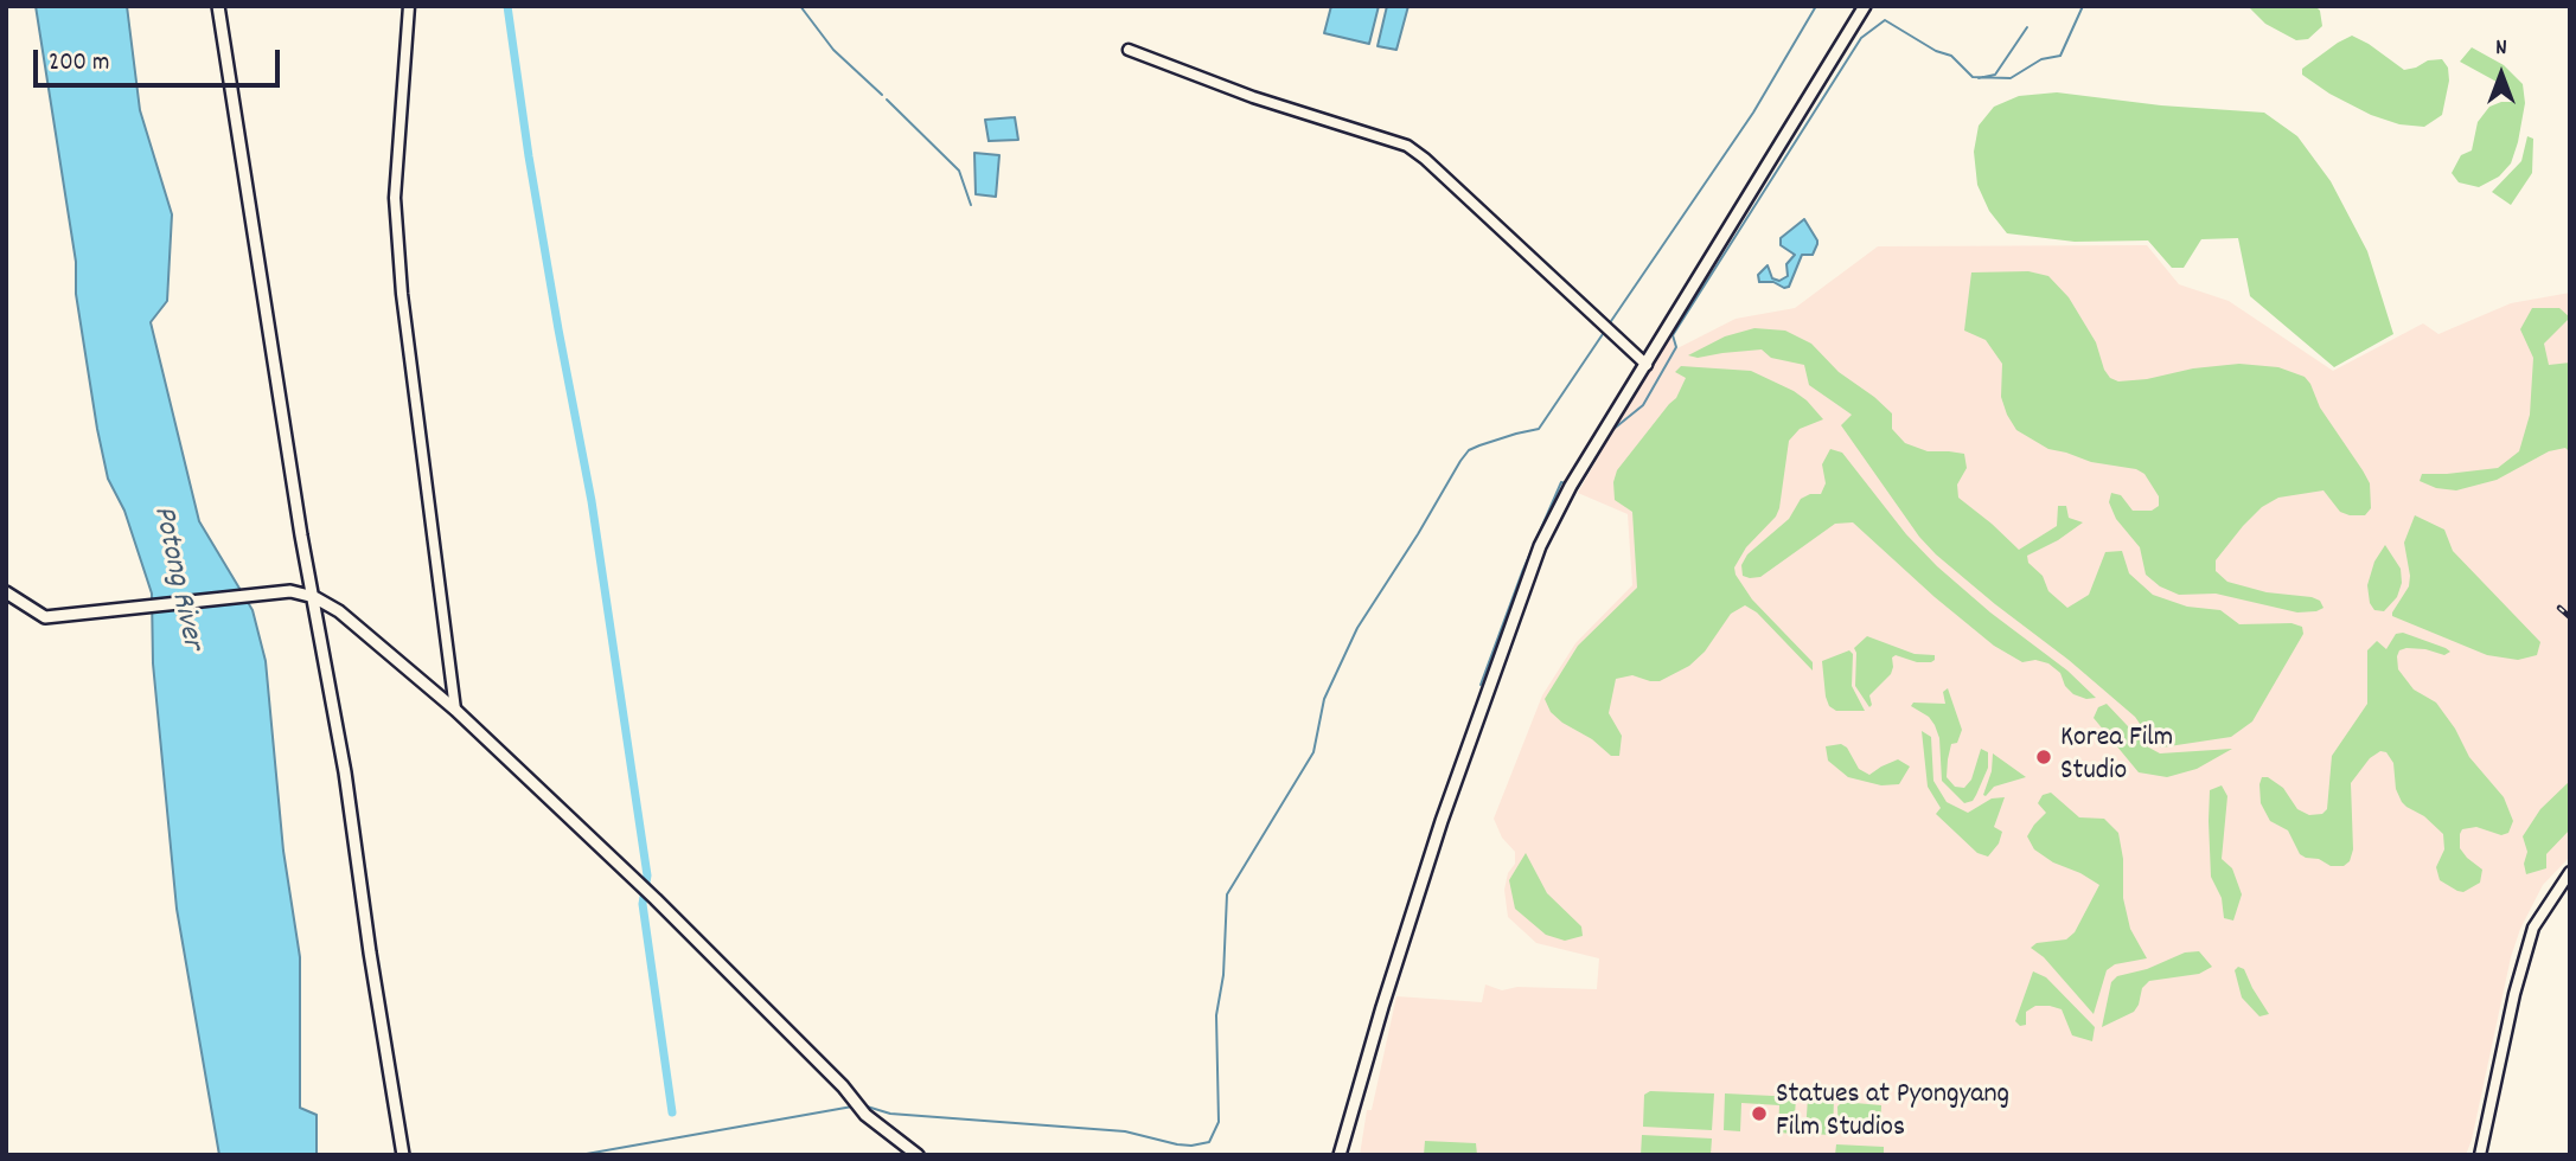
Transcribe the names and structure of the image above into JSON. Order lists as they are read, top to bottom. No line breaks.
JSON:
{"water":["Potong River"],"places":["Korea Film Studio","Statues at Pyongyang Film Studios"],"scale_bar":"200 m","north":"top"}
